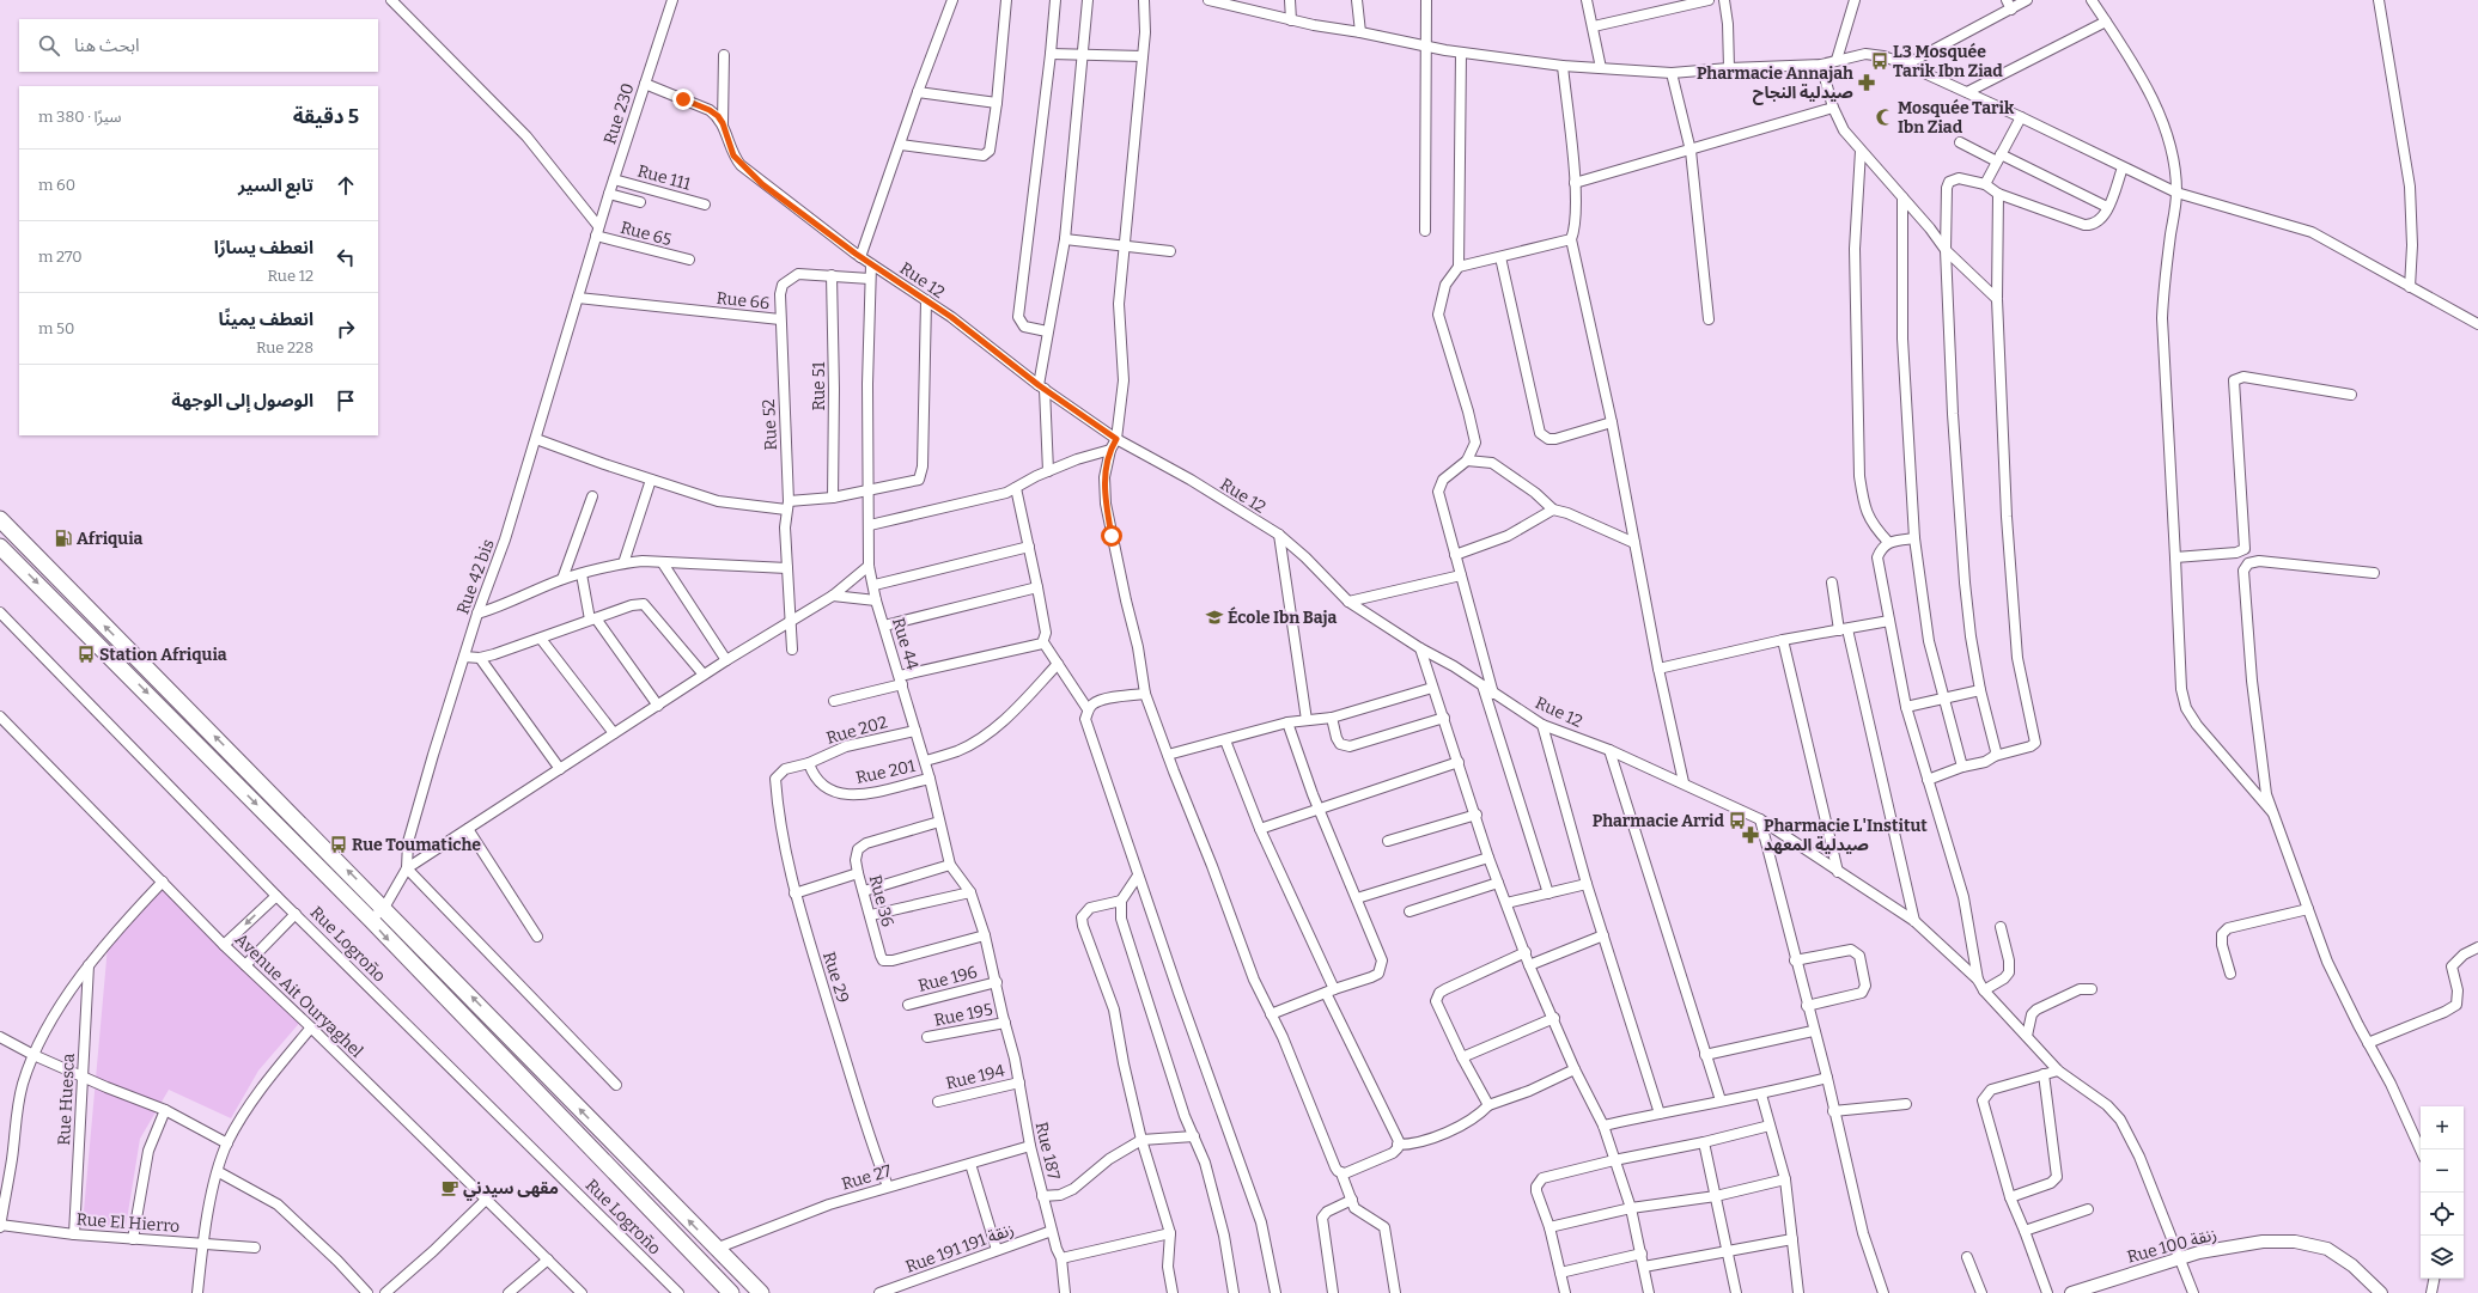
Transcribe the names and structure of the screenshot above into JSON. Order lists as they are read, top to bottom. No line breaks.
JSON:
{"streets":{"street":["Rue 230","Rue 111","Rue 65","Rue 12","Rue 66","Rue 51","Rue 52","Rue 42 bis","Rue 44","Rue 202","Rue 201","Rue 36","Rue Logroño","Rue 29","Rue 196","Avenue Ait Ouryaghel","Rue 195","Rue 194","Rue Huesca","Rue 187","Rue 27","Rue El Hierro","Rue 100 زنقة","Rue 191 زنقة 191"]},"crossings":[["Rue 230","Rue 111"],["Rue 230","Rue 65"],["Rue 230","Rue 42 bis"],["Rue 65","Rue 42 bis"],["Rue 12","Rue 44"],["Rue 66","Rue 51"],["Rue 66","Rue 52"],["Rue 66","Rue 42 bis"],["Rue 66","Rue 44"],["Rue 44","Rue 202"],["Rue 44","Rue 201"],["Rue 44","Rue 36"],["Rue 44","Rue 196"],["Rue 44","Rue 195"],["Rue 44","Rue 187"],["Rue 202","Rue 201"],["Rue 202","Rue 29"],["Rue 201","Rue 29"],["Rue 29","Rue 27"],["Rue 195","Rue 187"],["Rue 194","Rue 187"],["Rue Huesca","Rue El Hierro"],["Rue 187","Rue 27"],["Rue 187","Rue 191 زنقة 191"]],"places":{"bus stop":["L3 Mosquée Tarik Ibn Ziad","Station Afriquia","Pharmacie Arrid","Rue Toumatiche"],"pharmacy":["Pharmacie Annajah صيدلية النجاح","Pharmacie L'Institut صيدلية المعهد"],"mosque":["Mosquée Tarik Ibn Ziad"],"fuel station":["Afriquia"],"school or university":["École Ibn Baja"],"cafe":["مقهى سيدني"]},"page":{"search":"ابحث هنا","heading":["5 دقيقة","سيرًا · 380 m"],"list":[["تابع السير","60 m"],["انعطف يسارًا","Rue 12","270 m"],["انعطف يمينًا","Rue 228","50 m"],"الوصول إلى الوجهة"],"map_buttons":["+","−"]}}
